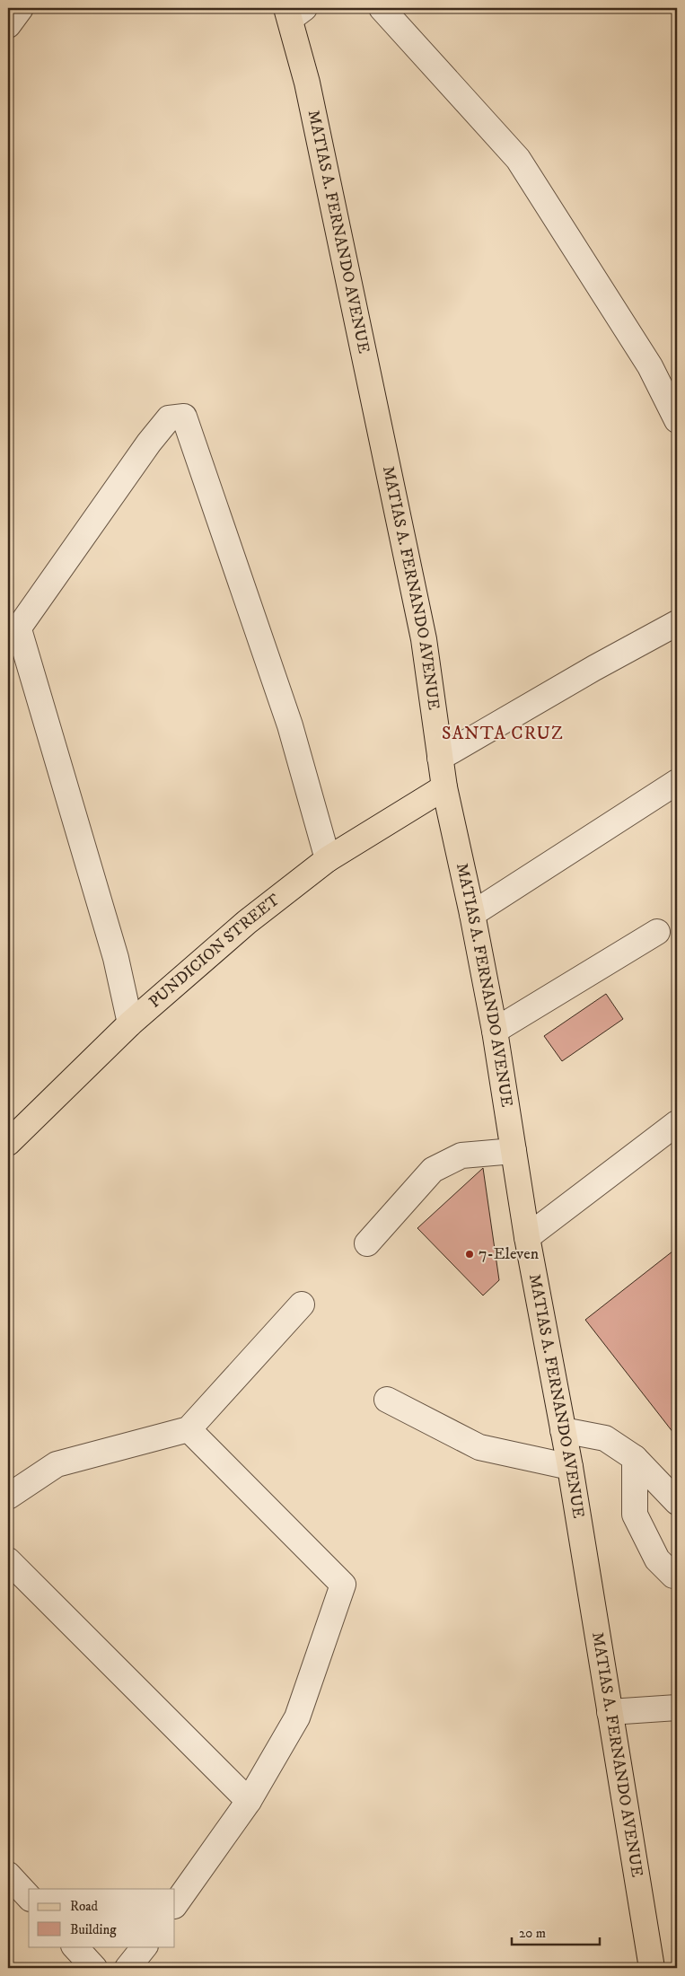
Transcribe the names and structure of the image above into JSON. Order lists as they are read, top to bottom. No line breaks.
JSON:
{"streets":{"main road":["MATIAS A. FERNANDO AVENUE","PUNDICION STREET"]},"crossings":[["MATIAS A. FERNANDO AVENUE","PUNDICION STREET"]],"districts":["SANTA CRUZ"],"places":["7-Eleven"],"legend":["Road","Building"],"scale_bar":"20 m"}
